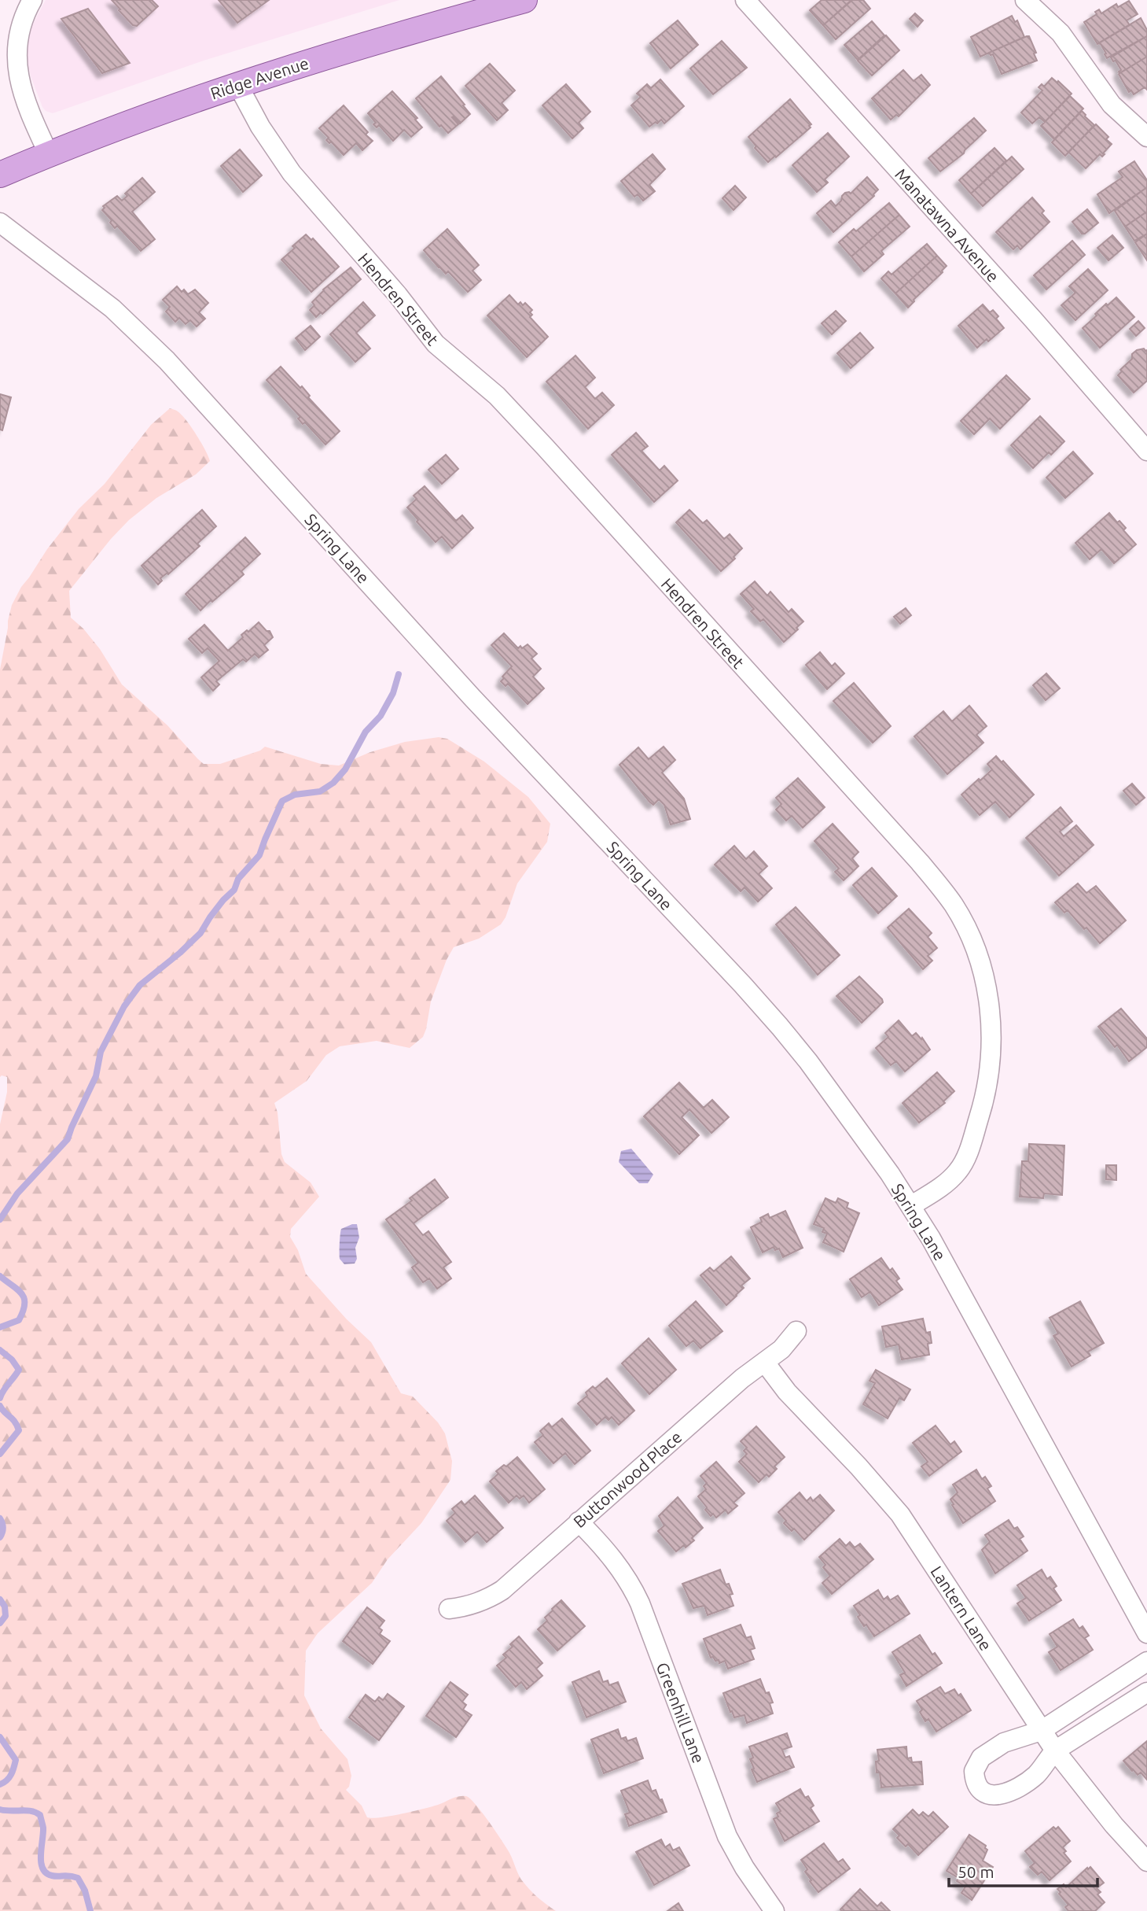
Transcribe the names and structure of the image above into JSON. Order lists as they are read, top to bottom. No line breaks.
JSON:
{"streets":{"main road":["Ridge Avenue"],"street":["Manatawna Avenue","Hendren Street","Spring Lane","Buttonwood Place","Lantern Lane","Greenhill Lane"]},"crossings":[["Ridge Avenue","Hendren Street"],["Hendren Street","Spring Lane"],["Buttonwood Place","Lantern Lane"],["Buttonwood Place","Greenhill Lane"]],"scale_bar":"50 m"}
